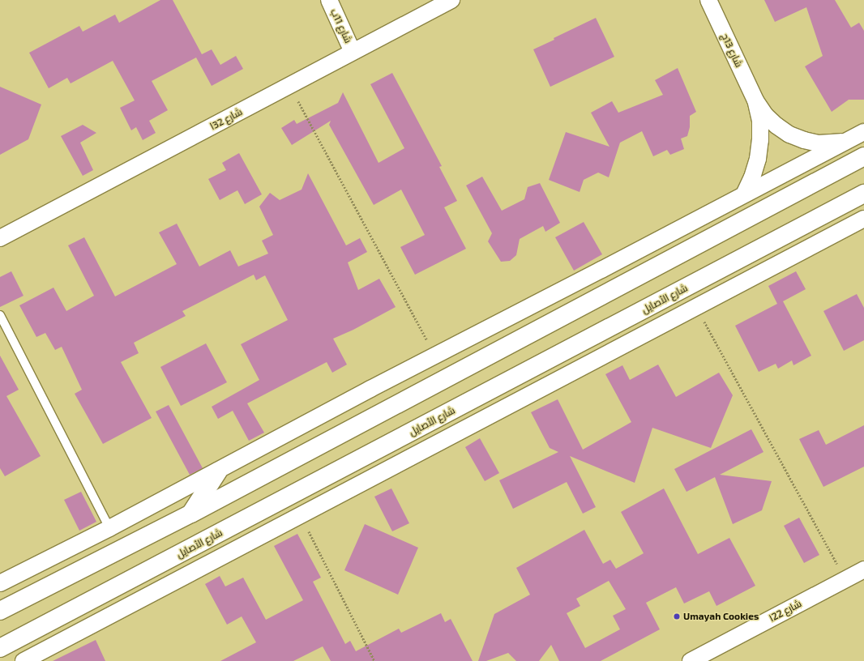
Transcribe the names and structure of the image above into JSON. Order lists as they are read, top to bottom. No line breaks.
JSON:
{"streets":{"street":["شارع 11ب","شارع 13ج","شارع 32ا","شارع الأصايل","شارع 22ا"]},"crossings":[["شارع 11ب","شارع 32ا"]],"places":["Umayah Cookies"]}
